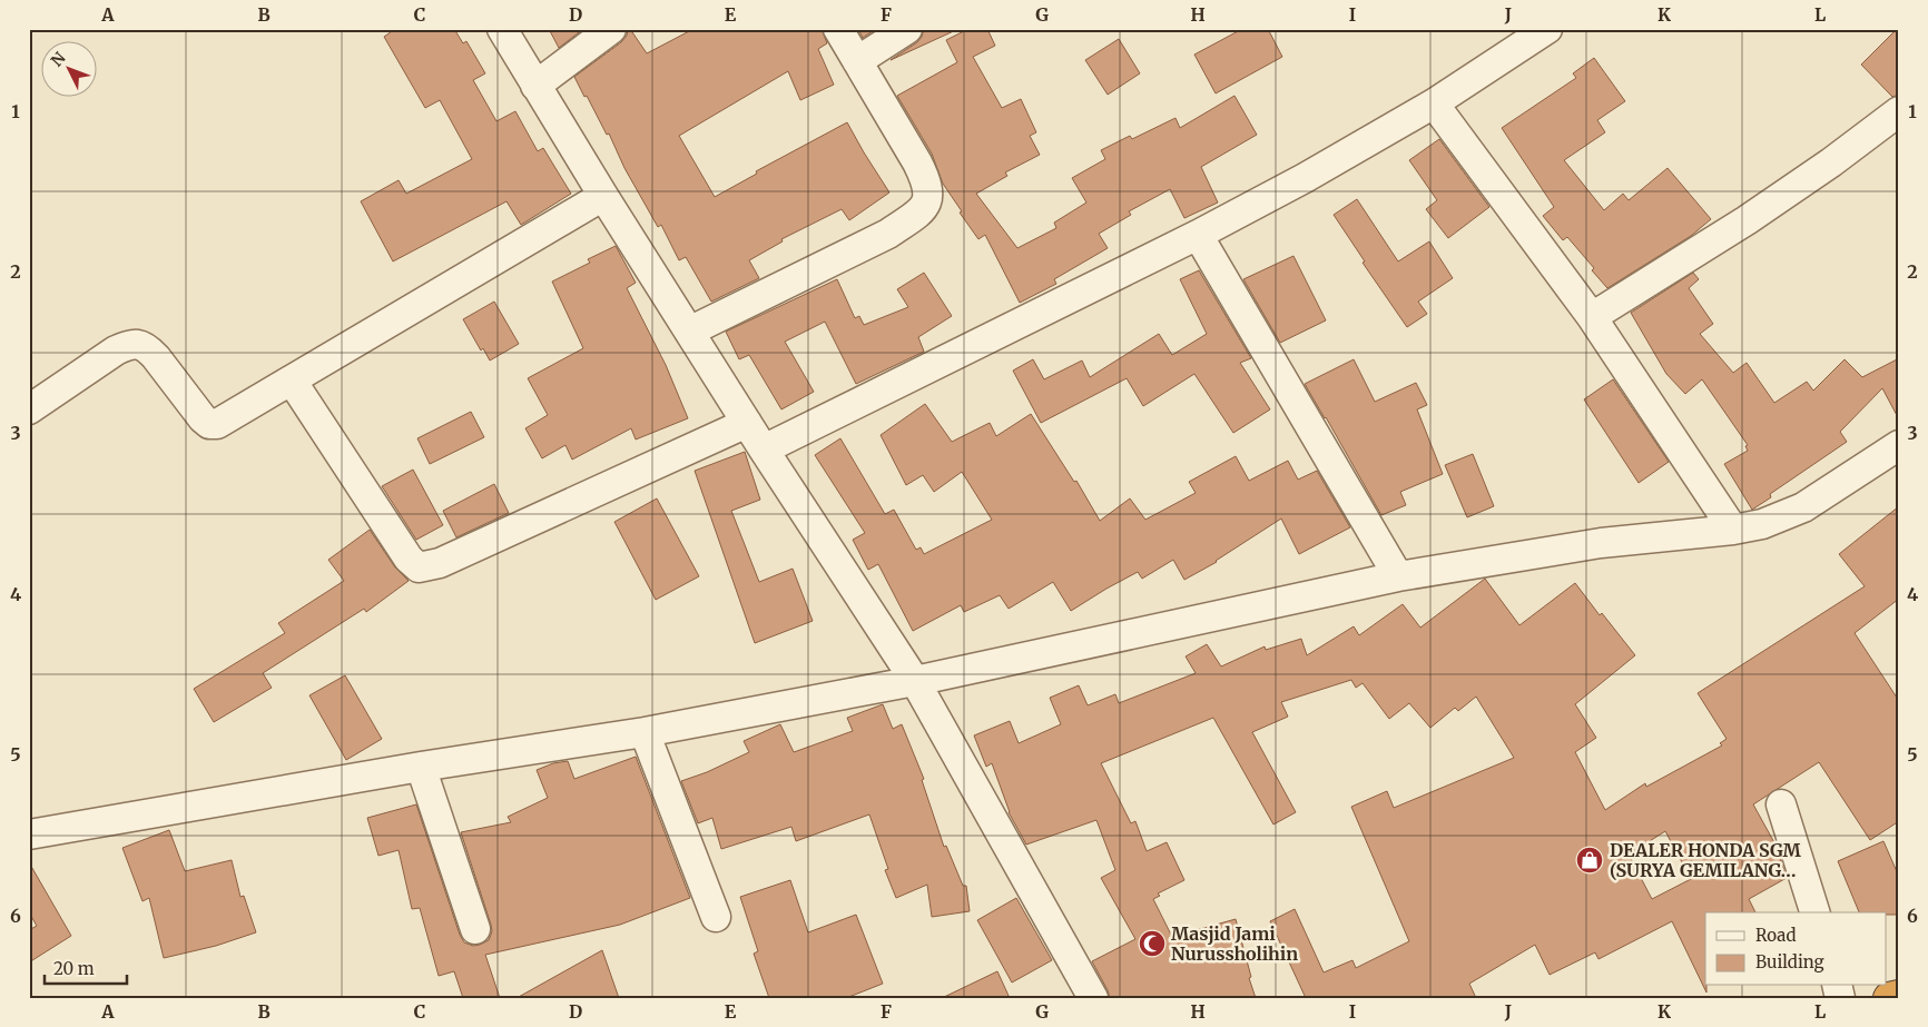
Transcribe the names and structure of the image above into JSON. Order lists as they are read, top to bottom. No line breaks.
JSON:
{"places":{"shop":["DEALER HONDA SGM (SURYA GEMILANG…"],"mosque":["Masjid Jami Nurussholihin"]},"legend":["Road","Building"],"scale_bar":"20 m","north":"top left","grid":{"columns":["A","B","C","D","E","F","G","H","I","J","K","L"],"rows":["1","2","3","4","5","6"]}}
